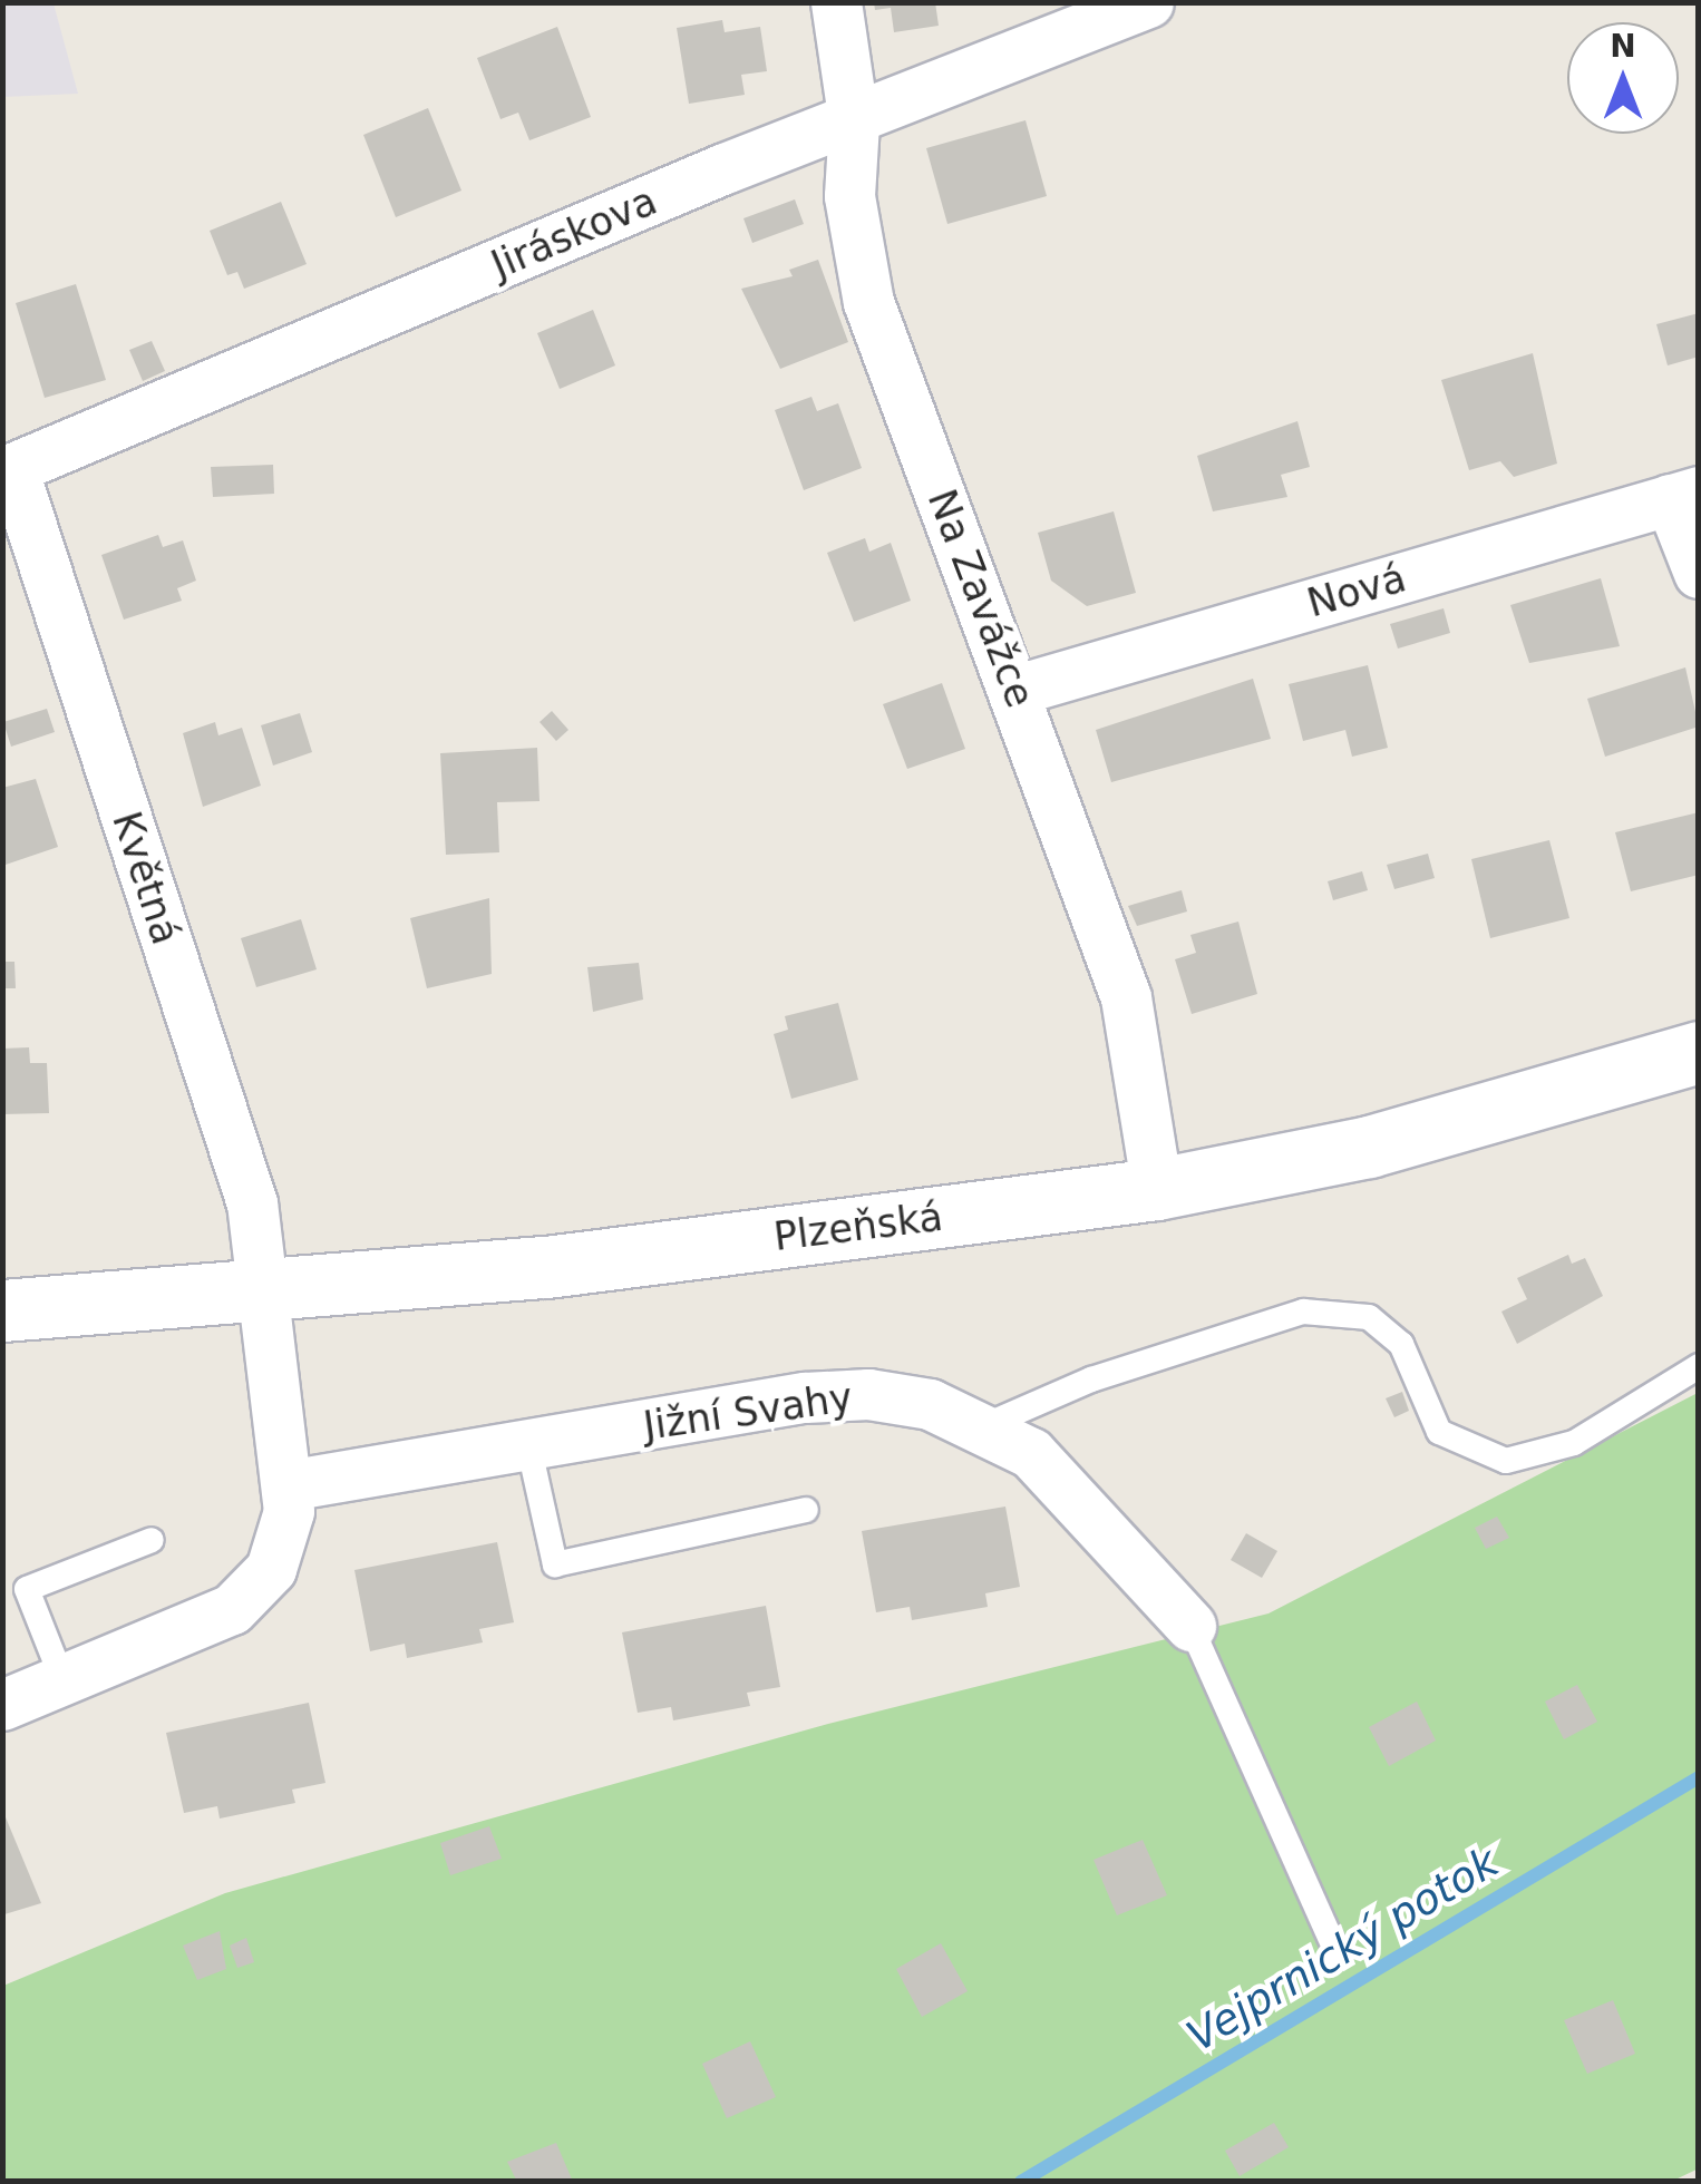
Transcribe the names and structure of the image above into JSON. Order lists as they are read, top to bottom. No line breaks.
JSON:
{"streets":{"main road":["Plzeňská"],"street":["Jiráskova","Nová","Na Zavážce","Květná","Jižní Svahy"]},"crossings":[["Jiráskova","Na Zavážce"],["Jiráskova","Květná"],["Nová","Na Zavážce"],["Na Zavážce","Plzeňská"],["Květná","Plzeňská"]],"water":["Vejprnický potok"],"north":"top"}
